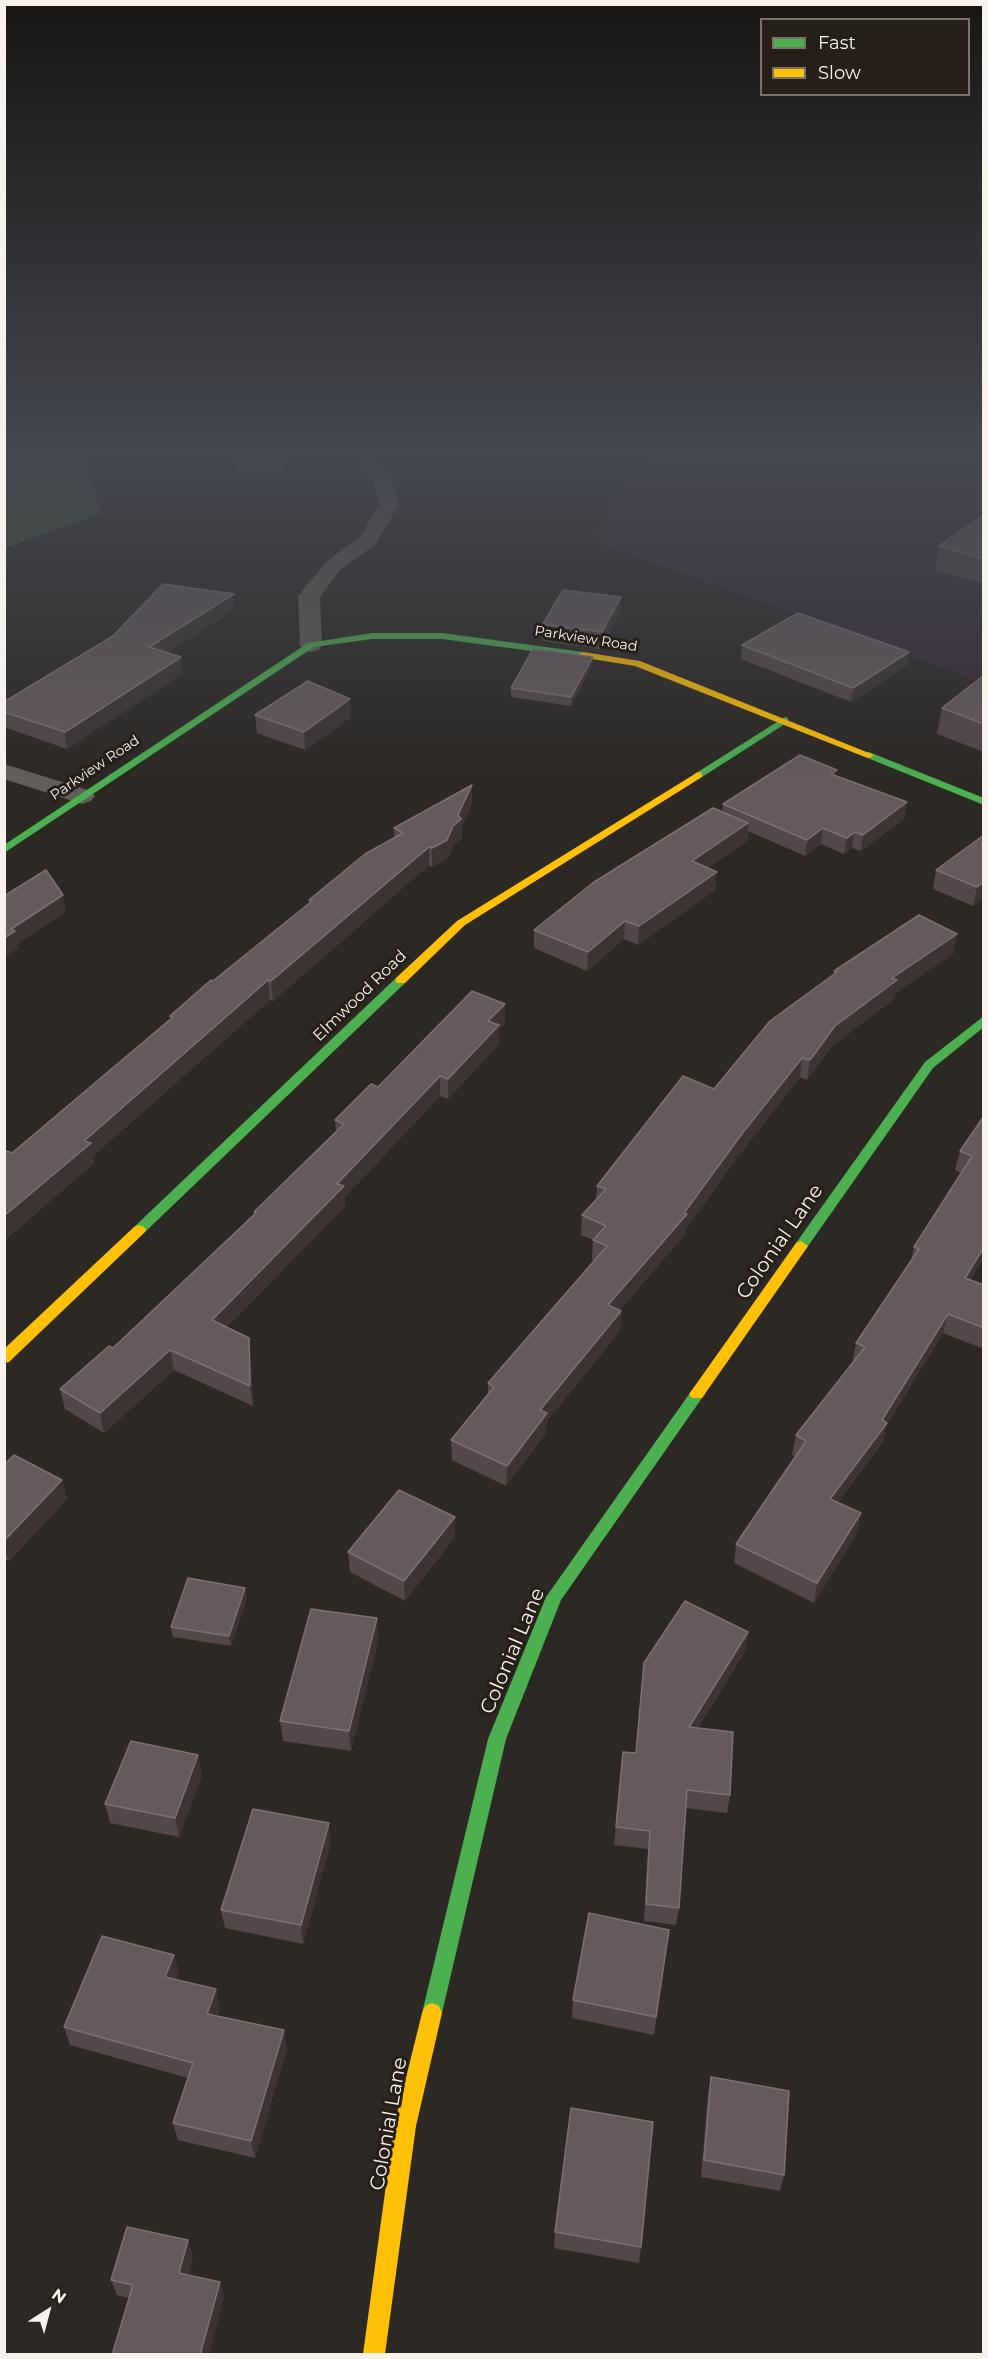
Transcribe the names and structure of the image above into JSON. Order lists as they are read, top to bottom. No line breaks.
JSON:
{"streets":{"street":["Parkview Road","Elmwood Road","Colonial Lane"]},"crossings":[["Parkview Road","Elmwood Road"]],"legend":["Fast","Slow"],"north":"top right"}
